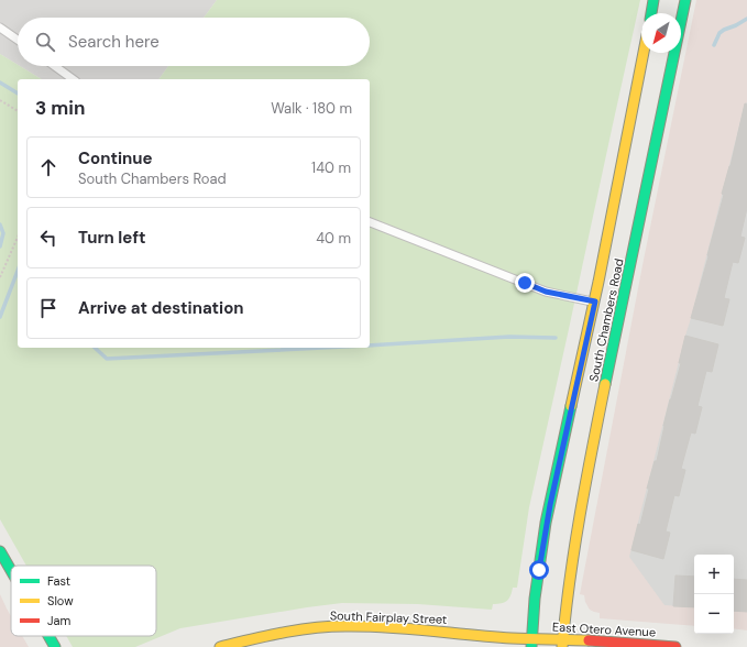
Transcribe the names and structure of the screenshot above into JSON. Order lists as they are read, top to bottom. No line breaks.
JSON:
{"streets":{"main road":["South Chambers Road","South Fairplay Street","East Otero Avenue"]},"crossings":[["South Chambers Road","South Fairplay Street"],["South Chambers Road","East Otero Avenue"],["South Fairplay Street","East Otero Avenue"]],"legend":["Fast","Slow","Jam"],"north":"bottom left","page":{"search":"Search here","heading":["3 min","Walk · 180 m"],"list":[["Continue","South Chambers Road","140 m"],["Turn left","40 m"],"Arrive at destination"],"map_buttons":["+","−"]}}
